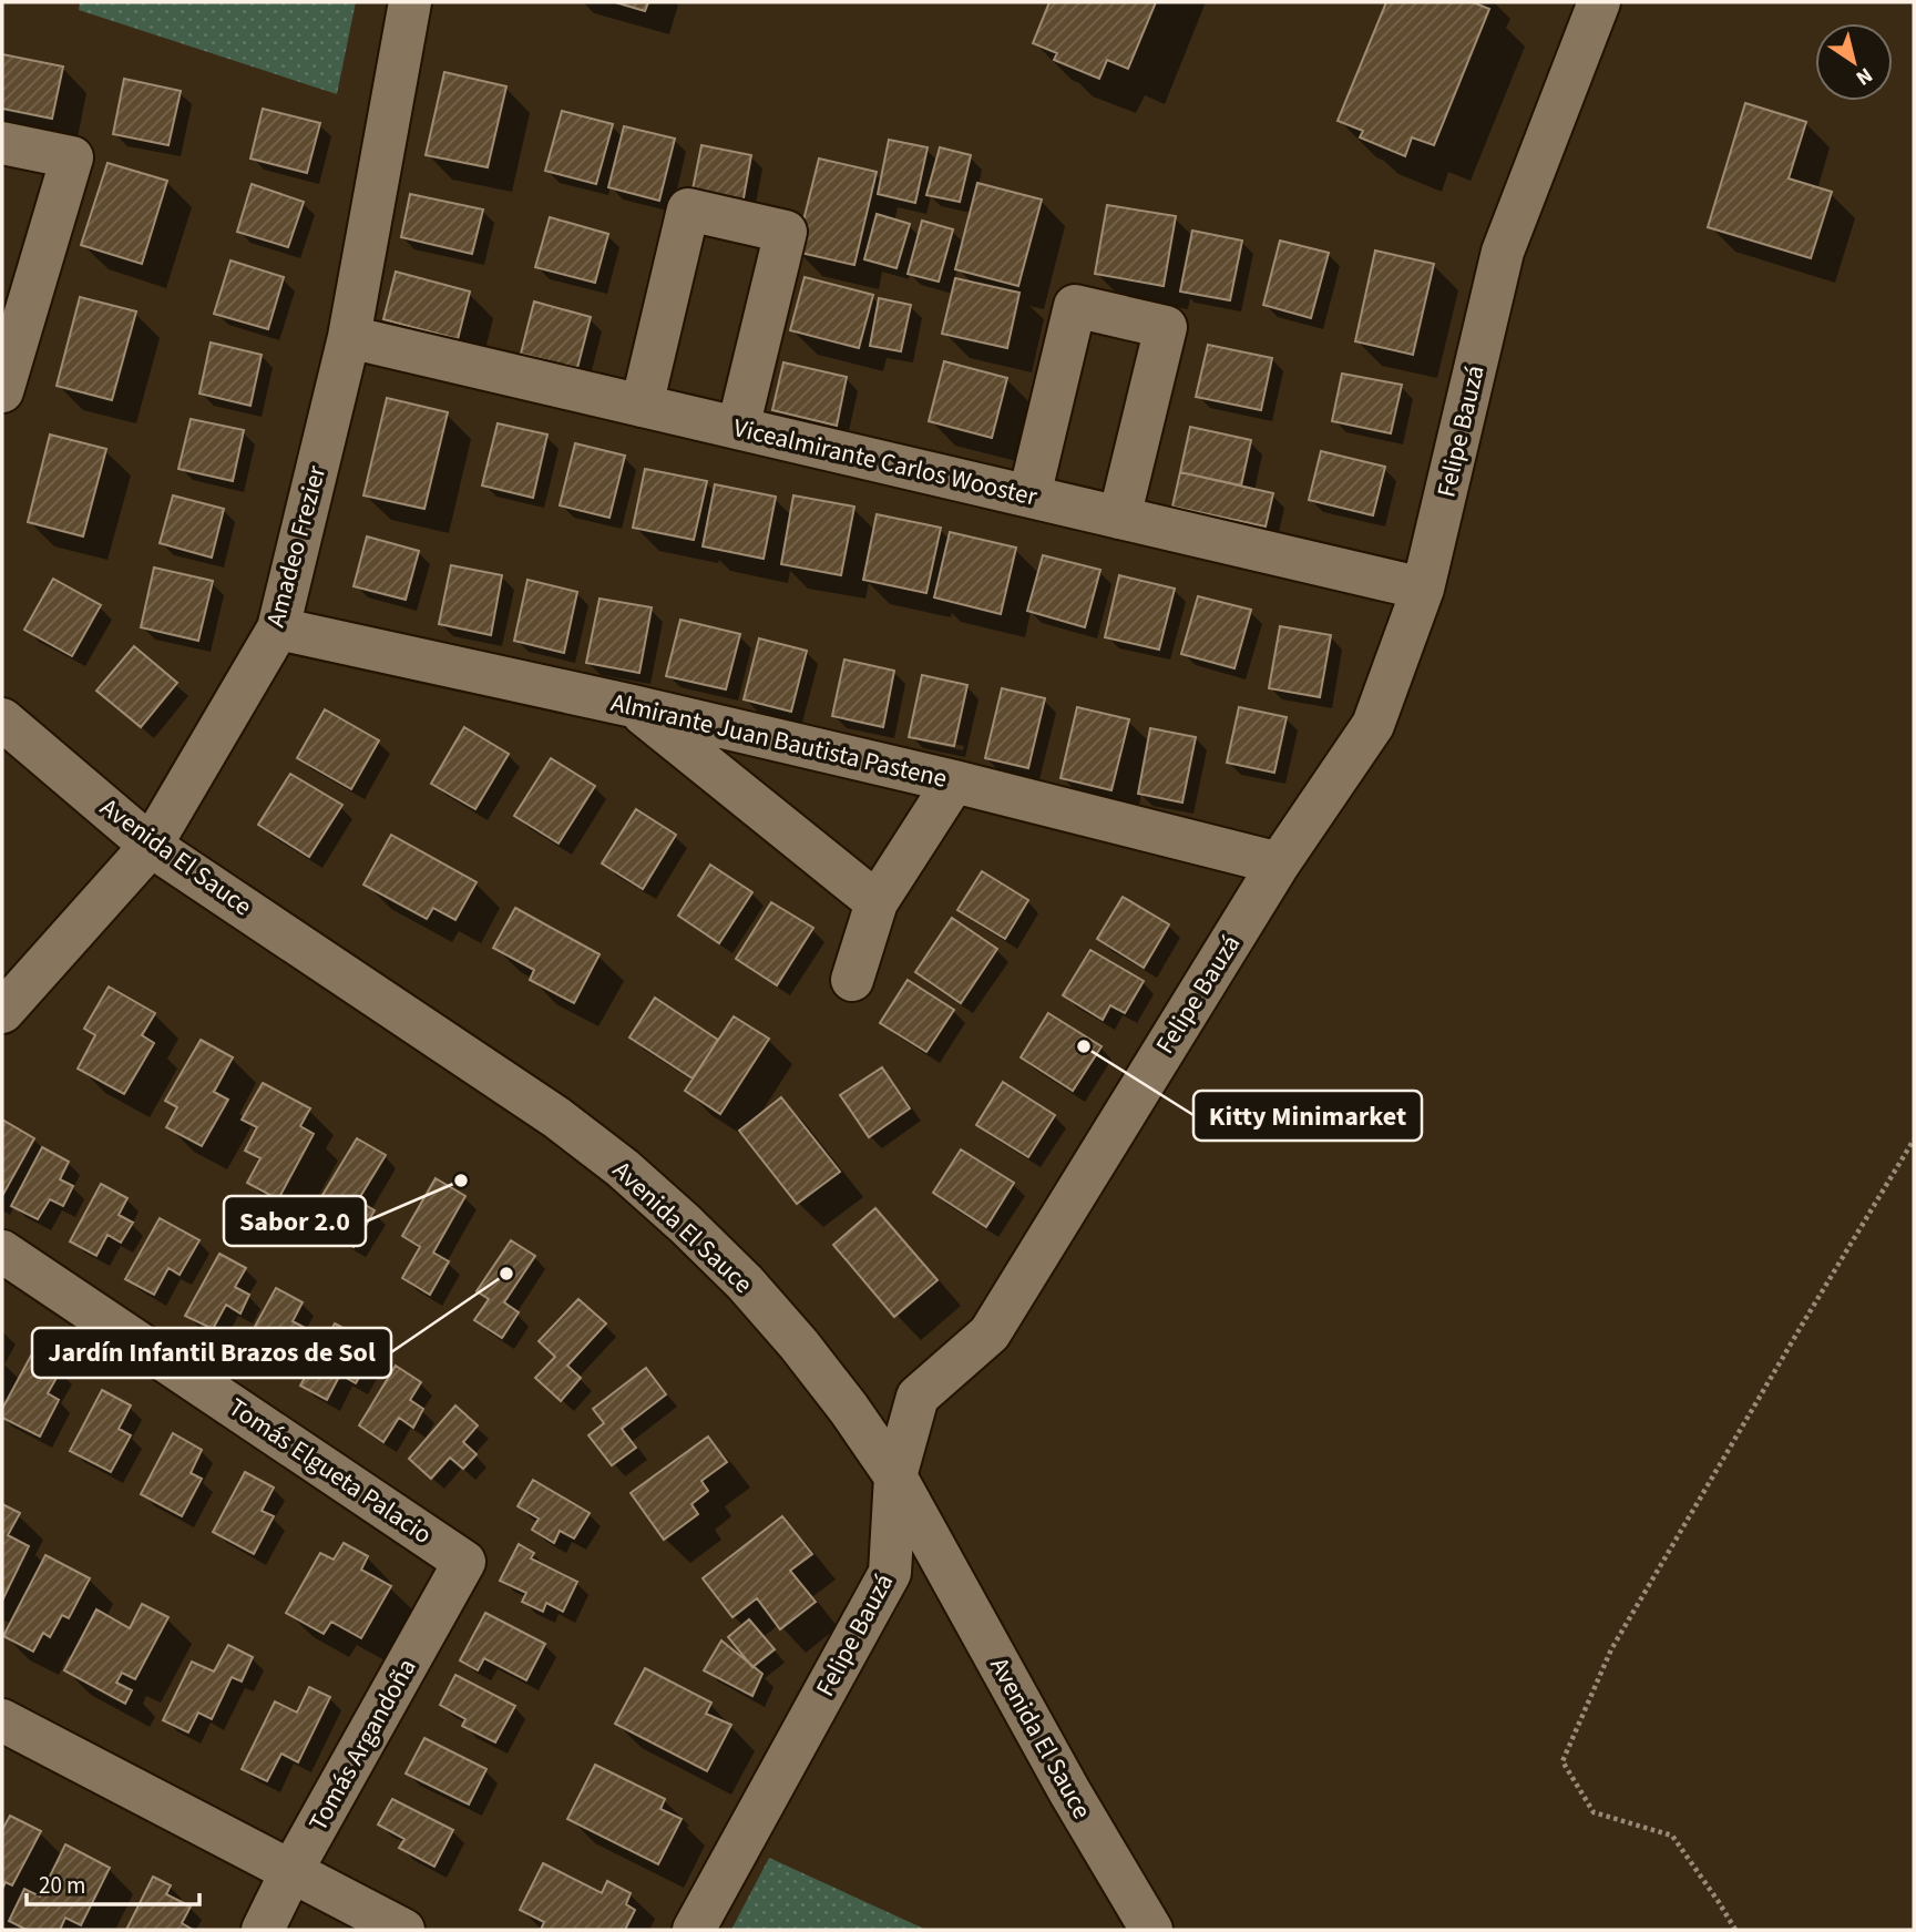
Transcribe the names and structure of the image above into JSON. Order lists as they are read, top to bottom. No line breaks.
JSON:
{"streets":{"street":["Felipe Bauzá","Vicealmirante Carlos Wooster","Amadeo Frezier","Almirante Juan Bautista Pastene","Avenida El Sauce","Tomás Elgueta Palacio","Tomás Argandoña"]},"crossings":[["Felipe Bauzá","Vicealmirante Carlos Wooster"],["Felipe Bauzá","Almirante Juan Bautista Pastene"],["Felipe Bauzá","Avenida El Sauce"],["Vicealmirante Carlos Wooster","Amadeo Frezier"],["Amadeo Frezier","Almirante Juan Bautista Pastene"],["Amadeo Frezier","Avenida El Sauce"],["Tomás Elgueta Palacio","Tomás Argandoña"]],"places":["Kitty Minimarket","Sabor 2.0","Jardín Infantil Brazos de Sol"],"scale_bar":"20 m","north":"bottom right"}
